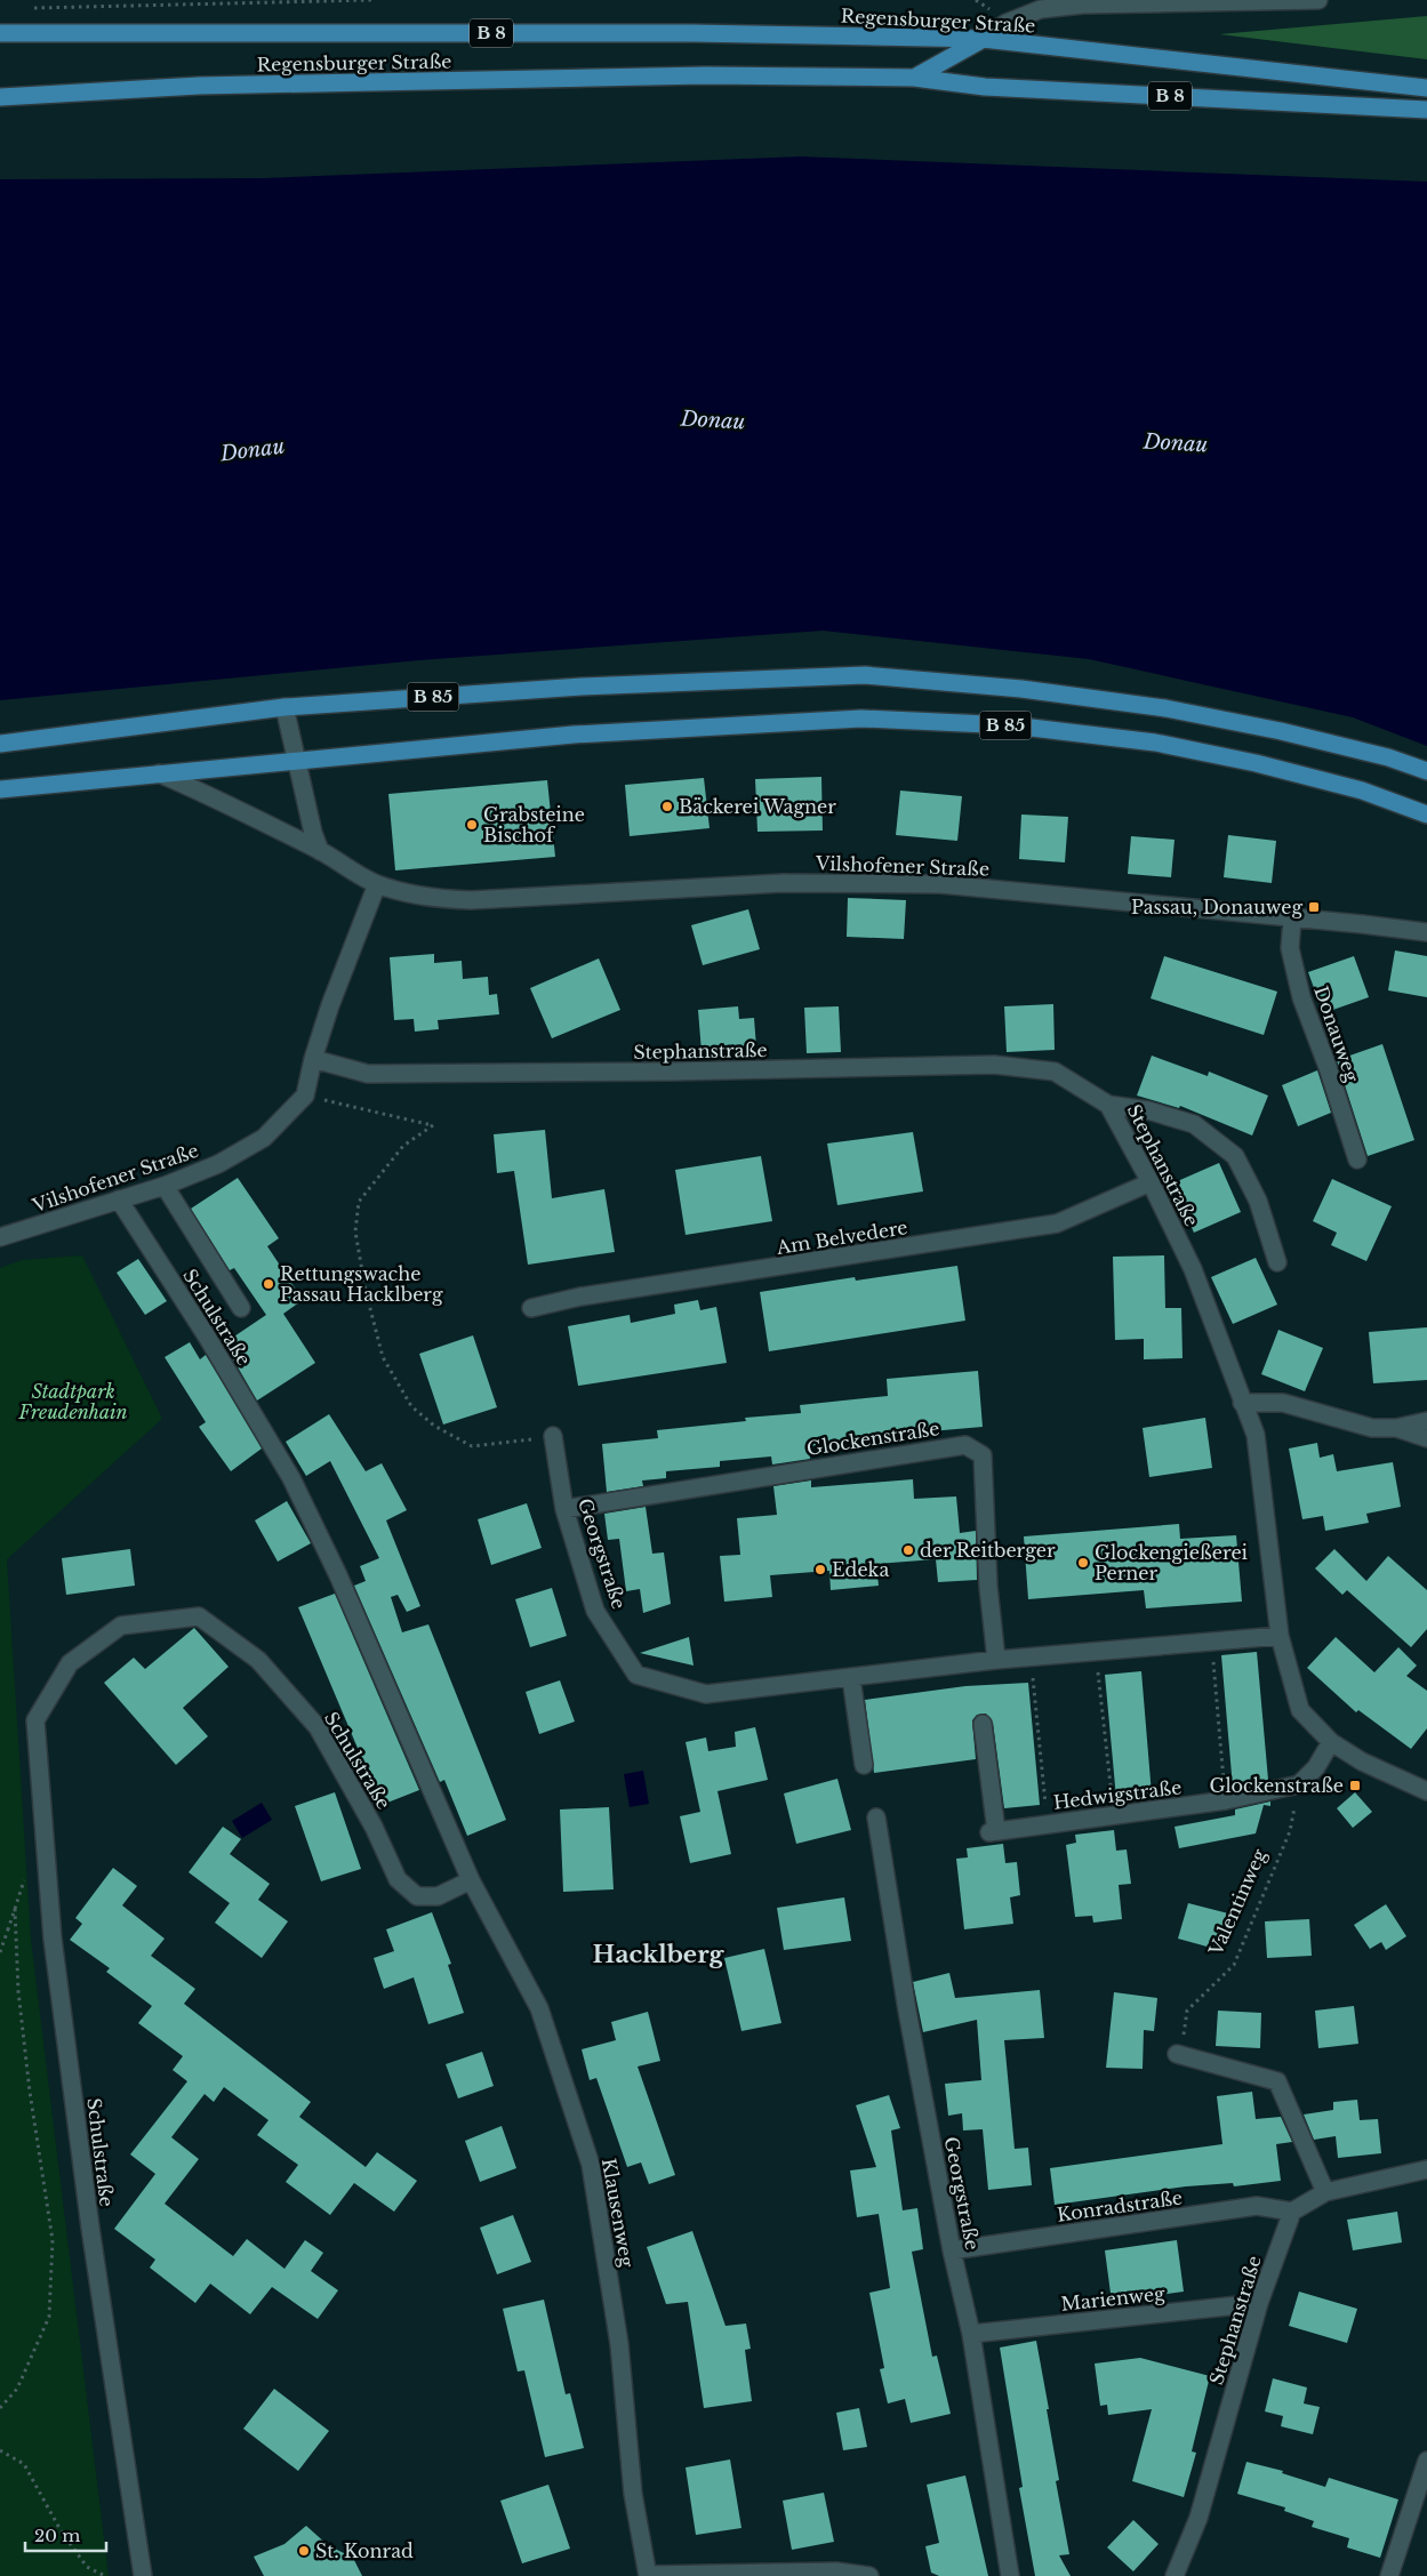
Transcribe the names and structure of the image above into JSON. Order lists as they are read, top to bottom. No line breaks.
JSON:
{"streets":{"main road":["Regensburger Straße","B 8","B 85"],"street":["Vilshofener Straße","Donauweg","Stephanstraße","Am Belvedere","Schulstraße","Glockenstraße","Georgstraße","Hedwigstraße","Konradstraße","Klausenweg","Marienweg"],"path":["Valentinweg"]},"crossings":[["B 85","Vilshofener Straße"],["Vilshofener Straße","Donauweg"],["Vilshofener Straße","Schulstraße"],["Stephanstraße","Am Belvedere"],["Stephanstraße","Konradstraße"],["Stephanstraße","Marienweg"],["Schulstraße","Klausenweg"],["Glockenstraße","Georgstraße"],["Georgstraße","Konradstraße"],["Georgstraße","Marienweg"],["Hedwigstraße","Valentinweg"]],"districts":["Hacklberg"],"water":["Donau"],"parks":["Stadtpark Freudenhain"],"places":{"other":["Bäckerei Wagner","Grabsteine Bischof","Rettungswache Passau Hacklberg","der Reitberger","Glockengießerei Perner","Edeka","St. Konrad"],"transit":["Passau, Donauweg","Glockenstraße"]},"scale_bar":"20 m"}
